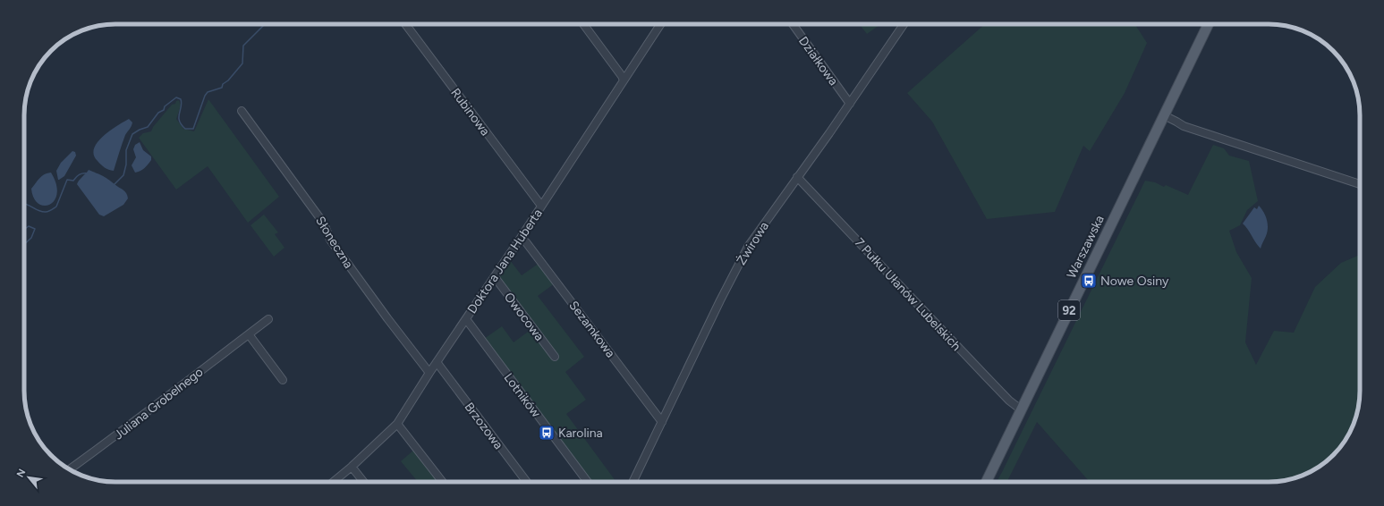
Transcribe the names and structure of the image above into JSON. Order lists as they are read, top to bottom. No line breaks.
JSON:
{"streets":{"main road":["Warszawska","92"],"street":["Działkowa","Rubinowa","Słoneczna","Żwirowa","Doktora Jana Huberta","7 Pułku Ułanów Lubelskich","Owocowa","Sezamkowa","Lotników","Juliana Grobelnego","Brzozowa"]},"crossings":[["Działkowa","Żwirowa"],["Rubinowa","Doktora Jana Huberta"],["Słoneczna","Doktora Jana Huberta"],["Żwirowa","7 Pułku Ułanów Lubelskich"],["Żwirowa","Sezamkowa"],["Warszawska","7 Pułku Ułanów Lubelskich"],["Doktora Jana Huberta","Owocowa"],["Doktora Jana Huberta","Sezamkowa"],["Doktora Jana Huberta","Lotników"],["Doktora Jana Huberta","Brzozowa"]],"places":{"bus stop":["Nowe Osiny","Karolina"]},"north":"top left"}
